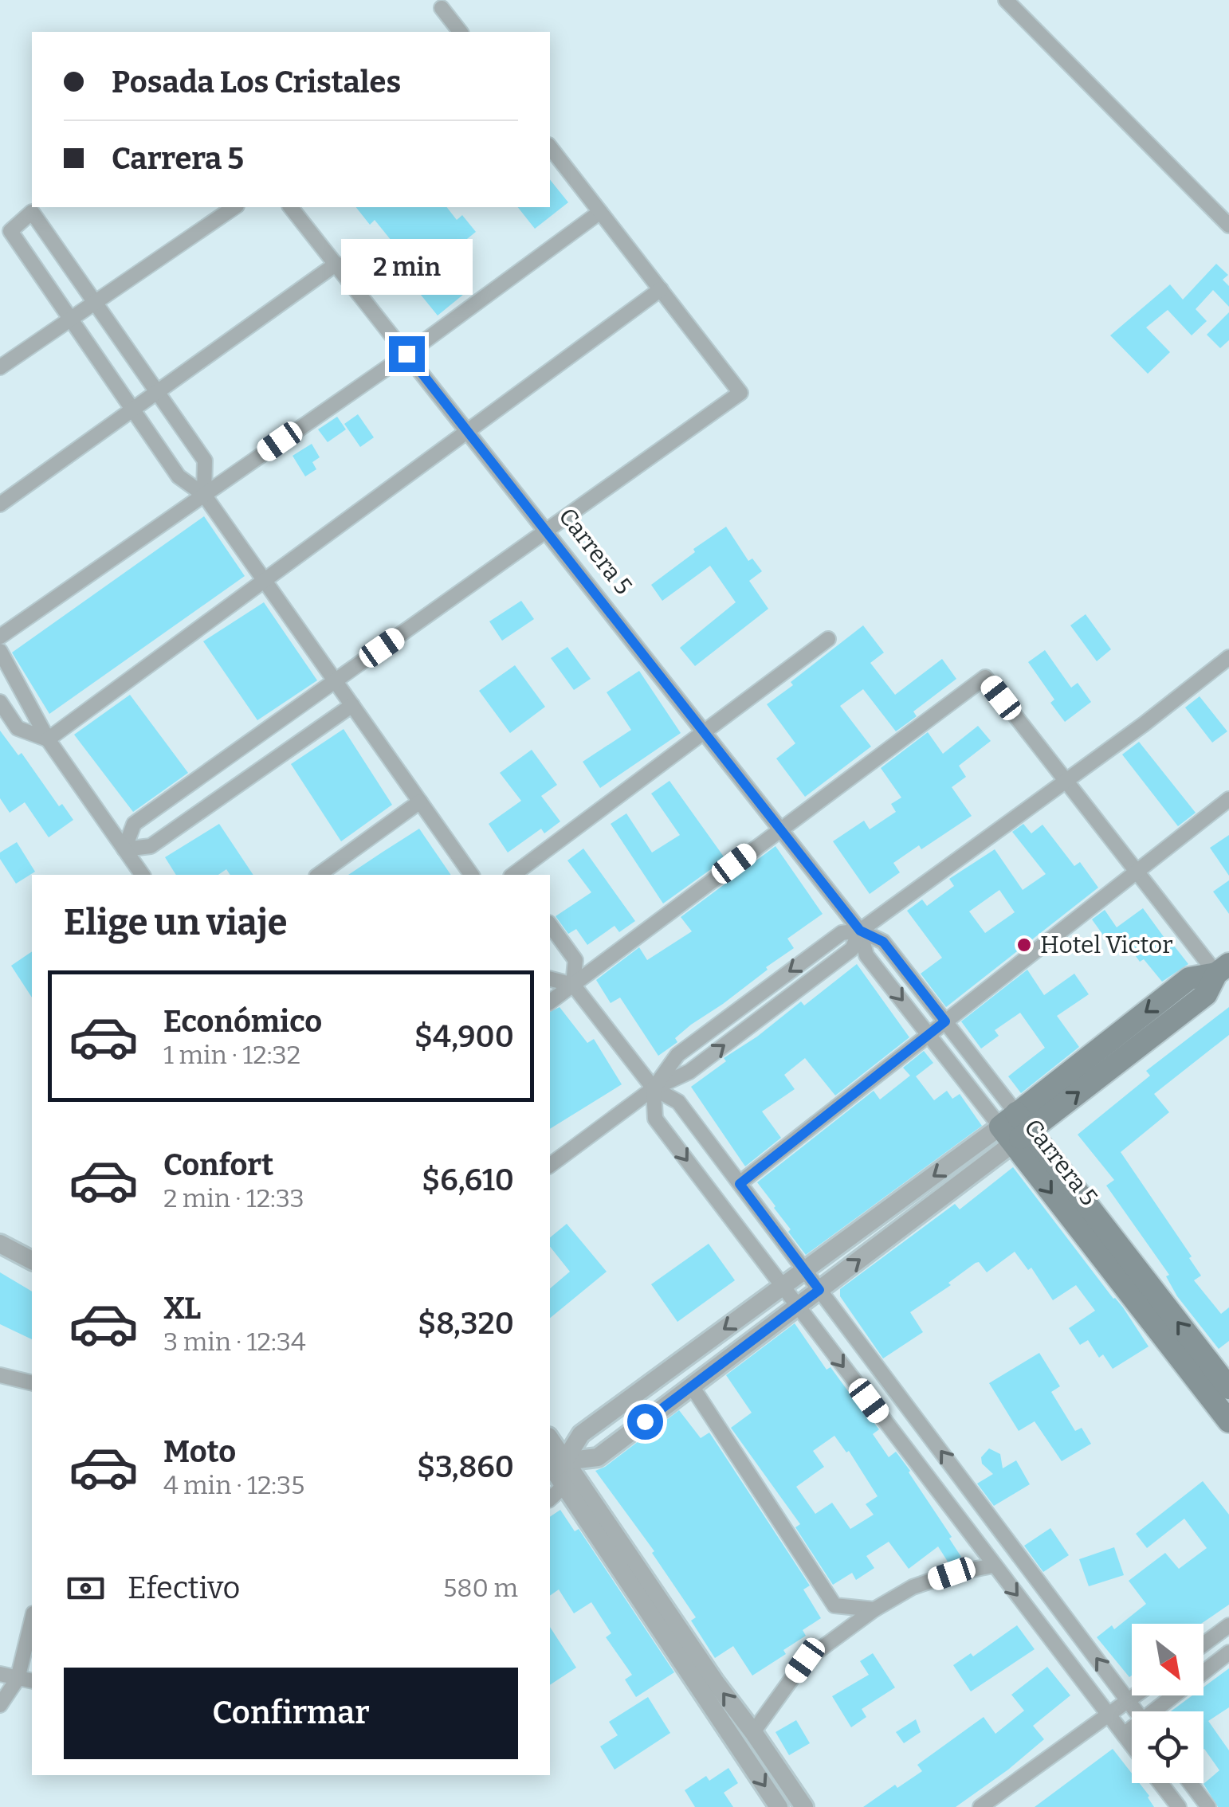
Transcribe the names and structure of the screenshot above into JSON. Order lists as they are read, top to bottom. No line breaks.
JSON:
{"streets":{"main road":["Carrera 5"]},"places":["Hotel Victor"],"north":"bottom right","page":{"banner":["Posada Los Cristales","Carrera 5"],"bubble":"2 min","heading":"Elige un viaje","list":[{"name":"Económico","note":"1 min · 12:32","value":"$4,900"},{"name":"Confort","note":"2 min · 12:33","value":"$6,610"},{"name":"XL","note":"3 min · 12:34","value":"$8,320"},{"name":"Moto","note":"4 min · 12:35","value":"$3,860"}],"pay":["Efectivo","580 m"],"buttons":"Confirmar"}}
